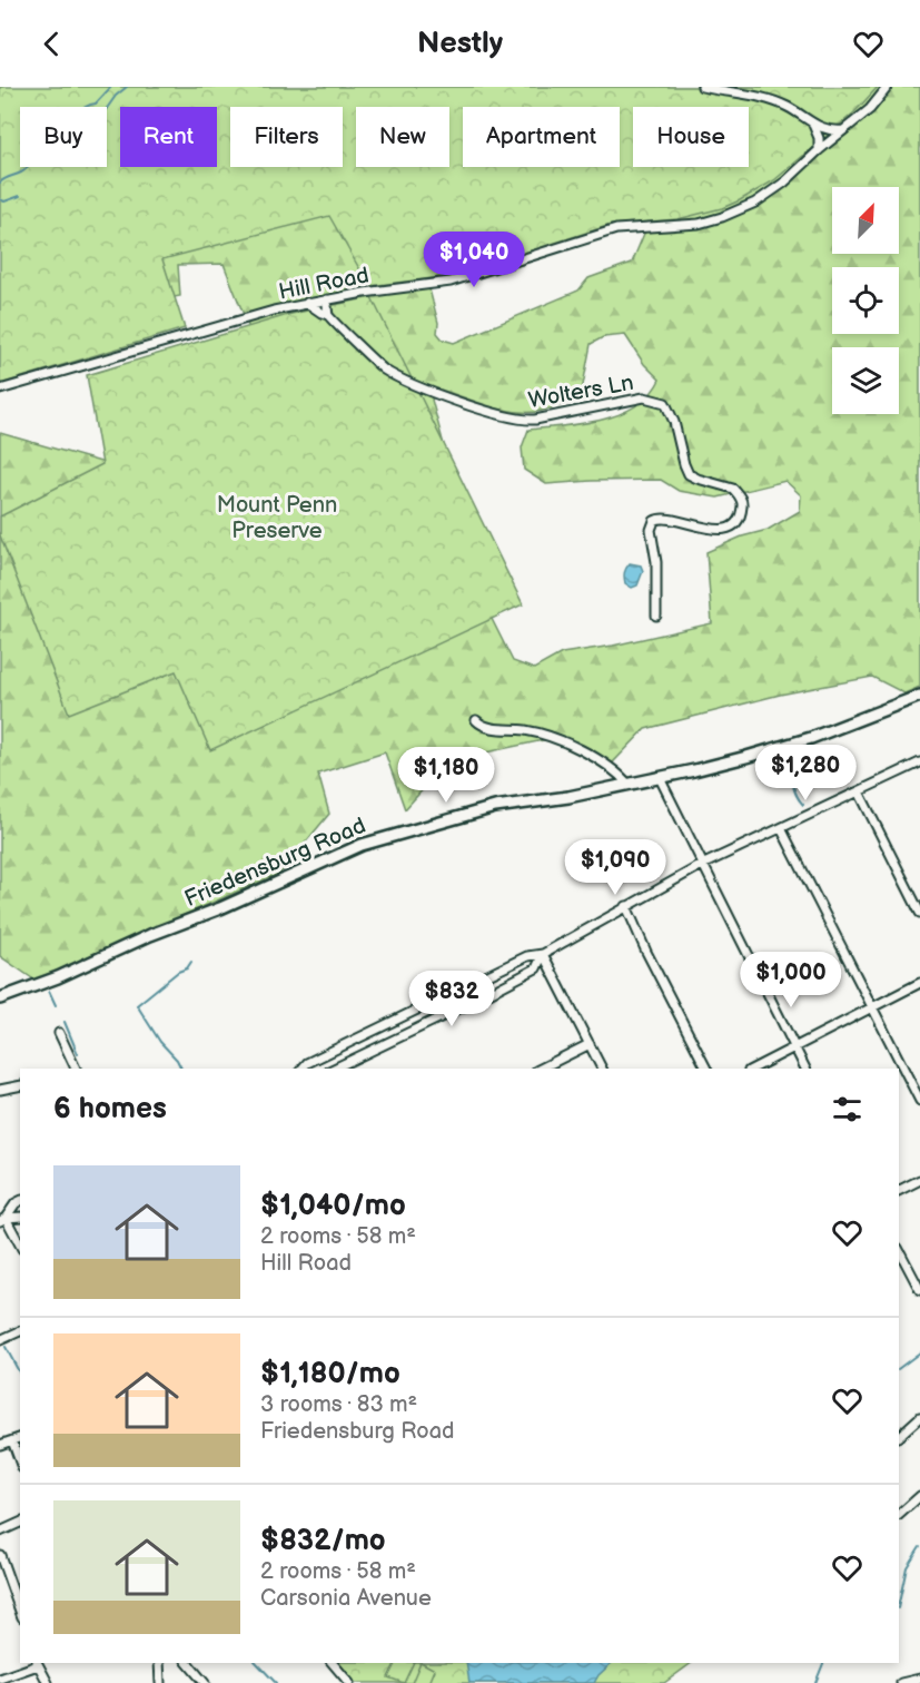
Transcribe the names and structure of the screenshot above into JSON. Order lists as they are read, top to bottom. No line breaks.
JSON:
{"streets":{"main road":["Friedensburg Road"],"street":["Hill Road","Wolters Ln"]},"parks":["Mount Penn Preserve"],"north":"top right","page":{"header":"Nestly","chip":["Buy","Rent","Filters","New","Apartment","House"],"price":["$1,040","$1,280","$1,180","$1,090","$1,000","$832"],"heading":"6 homes","list":[{"name":"$1,040/mo","note":"2 rooms · 58 m² · Hill Road"},{"name":"$1,180/mo","note":"3 rooms · 83 m² · Friedensburg Road"},{"name":"$832/mo","note":"2 rooms · 58 m² · Carsonia Avenue"}]}}
